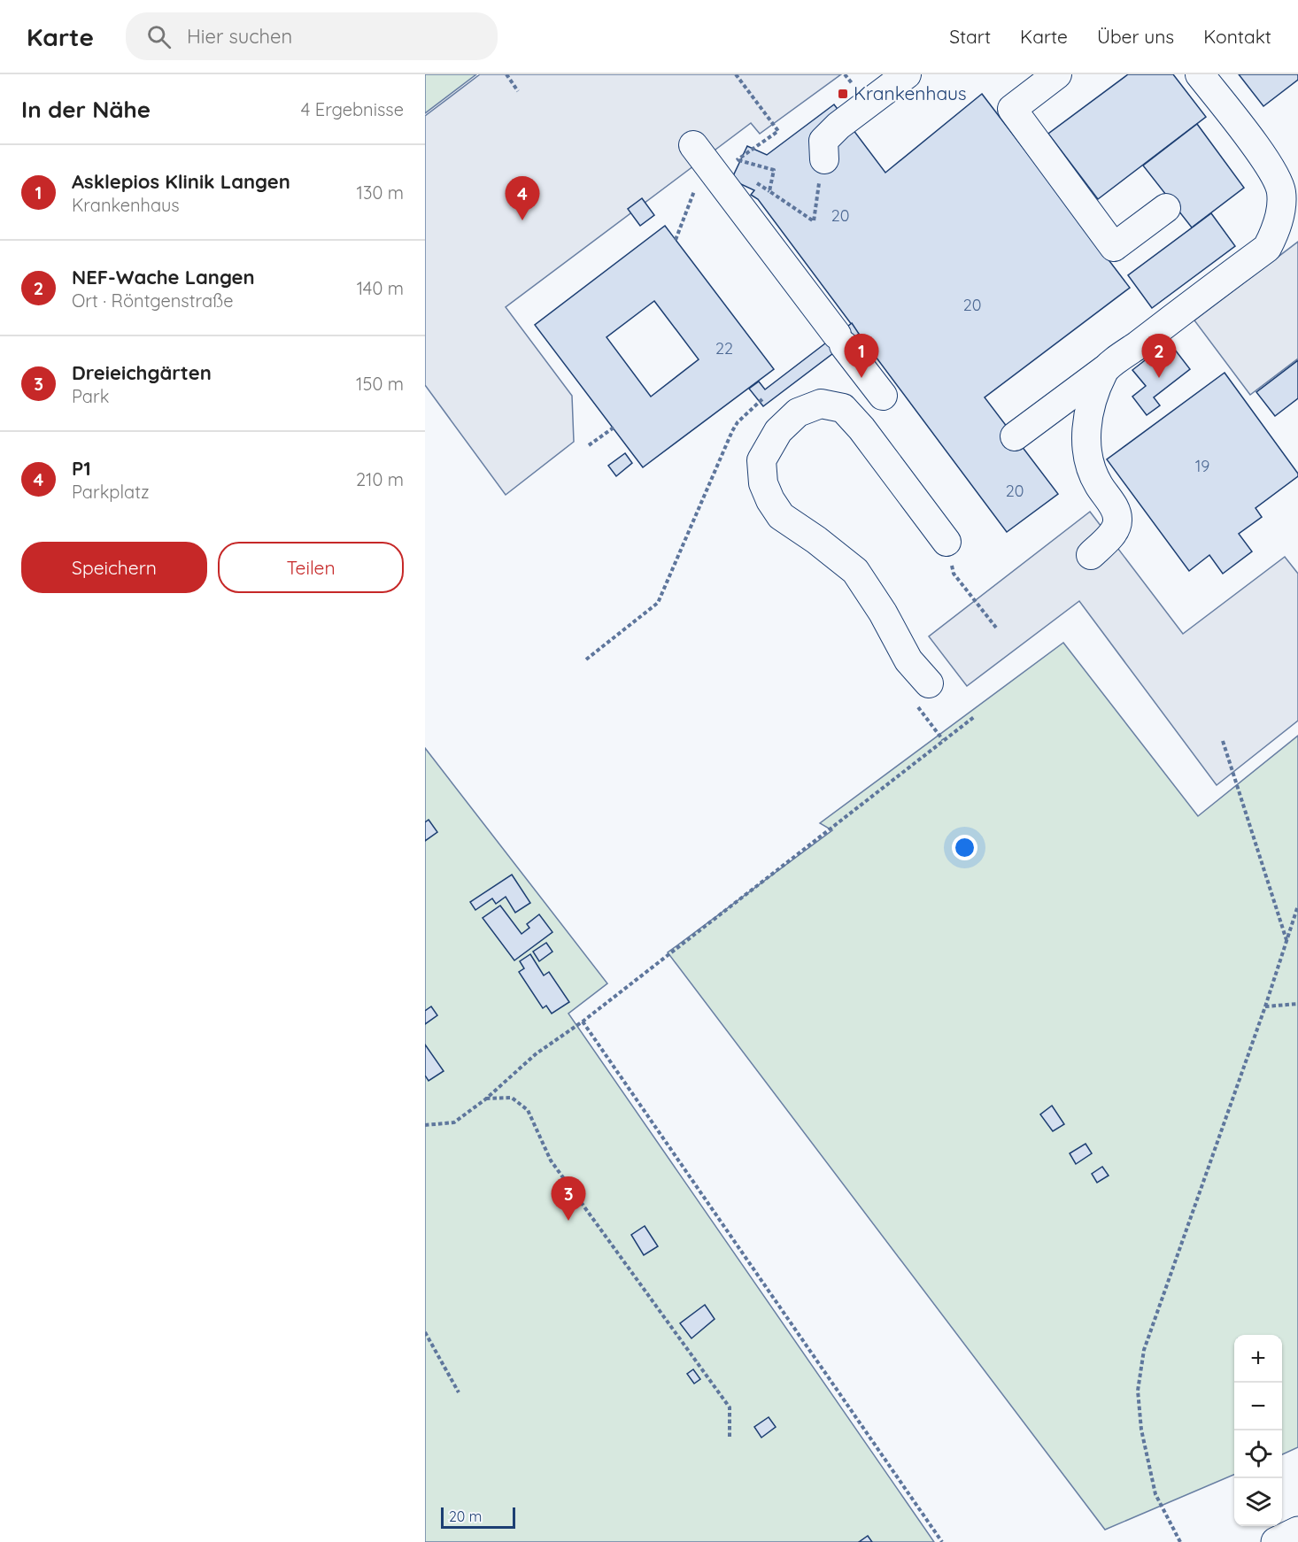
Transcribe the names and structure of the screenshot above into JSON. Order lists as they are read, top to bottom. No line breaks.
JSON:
{"places":{"transit":["Krankenhaus"]},"house_numbers":["20","20","22","19","20"],"scale_bar":"20 m","page":{"header":"Karte","search":"Hier suchen","nav":["Start","Karte","Über uns","Kontakt"],"heading":["In der Nähe","4 Ergebnisse"],"list":[{"mark":"1","name":"Asklepios Klinik Langen","note":"Krankenhaus","value":"130 m"},{"mark":"2","name":"NEF-Wache Langen","note":"Ort · Röntgenstraße","value":"140 m"},{"mark":"3","name":"Dreieichgärten","note":"Park","value":"150 m"},{"mark":"4","name":"P1","note":"Parkplatz","value":"210 m"}],"pins":["4","1","2","3"],"buttons":["Speichern","Teilen"],"map_buttons":["+","−"],"scale":"20 m"}}
